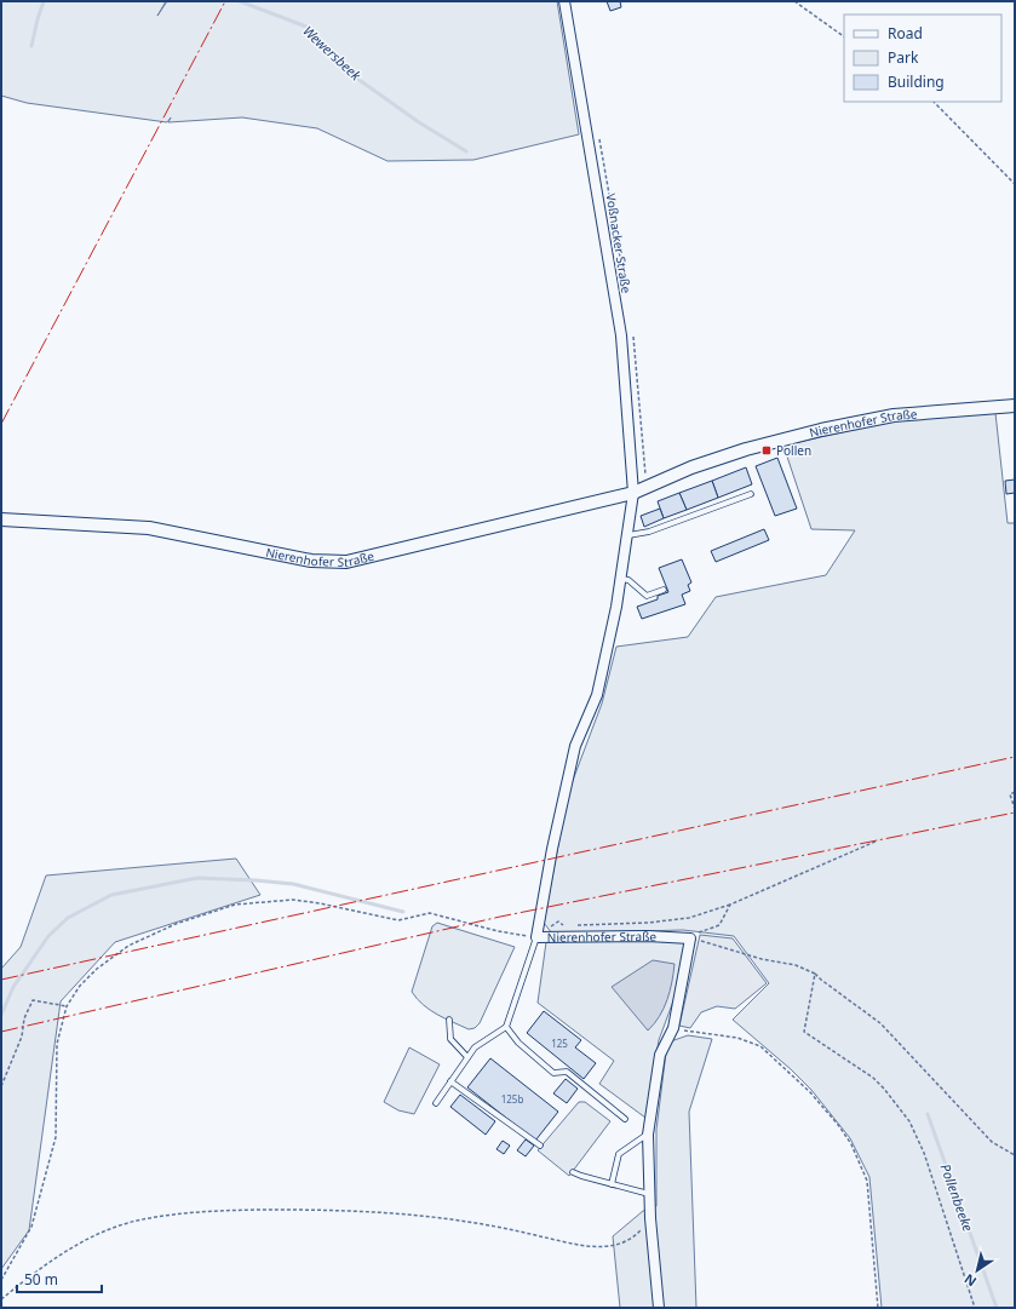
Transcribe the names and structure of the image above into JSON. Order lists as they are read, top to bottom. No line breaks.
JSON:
{"streets":{"street":["Voßnacker Straße","Nierenhofer Straße"]},"crossings":[["Voßnacker Straße","Nierenhofer Straße"]],"water":["Wewersbeek","Pollenbeeke"],"places":{"transit":["Pollen"]},"house_numbers":["125","125b"],"legend":["Road","Park","Building"],"scale_bar":"50 m","north":"bottom left"}
